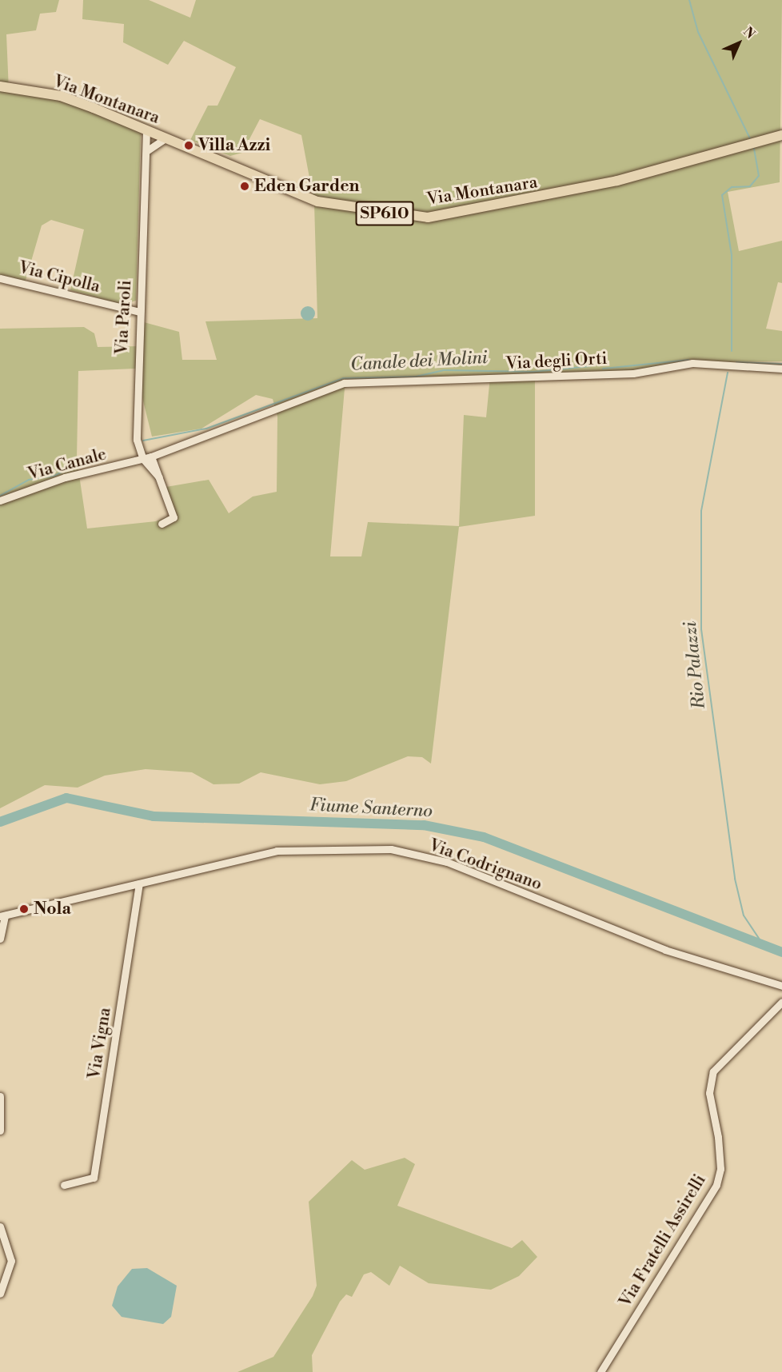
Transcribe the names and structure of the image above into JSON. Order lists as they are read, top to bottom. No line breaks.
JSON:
{"streets":{"main road":["Via Montanara","SP610"],"street":["Via Cipolla","Via Paroli","Via degli Orti","Via Canale","Via Codrignano","Via Vigna","Via Fratelli Assirelli"]},"crossings":[["Via Montanara","Via Paroli"],["Via Cipolla","Via Paroli"],["Via Paroli","Via degli Orti"],["Via Paroli","Via Canale"],["Via degli Orti","Via Canale"],["Via Codrignano","Via Vigna"]],"water":["Canale dei Molini","Rio Palazzi","Fiume Santerno"],"places":["Villa Azzi","Eden Garden","Nola"],"north":"top right"}
